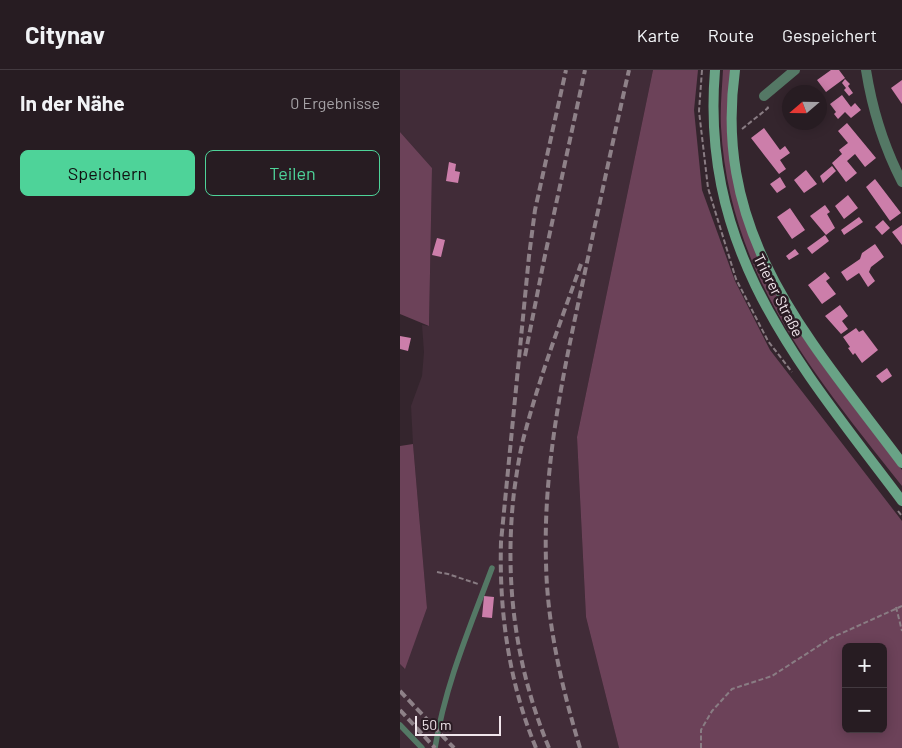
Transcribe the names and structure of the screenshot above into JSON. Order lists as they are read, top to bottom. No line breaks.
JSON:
{"streets":{"main road":["Trierer Straße"]},"scale_bar":"50 m","north":"left","page":{"header":"Citynav","nav":["Karte","Route","Gespeichert"],"heading":["In der Nähe","0 Ergebnisse"],"buttons":["Speichern","Teilen"],"map_buttons":["+","−"],"scale":"50 m"}}
